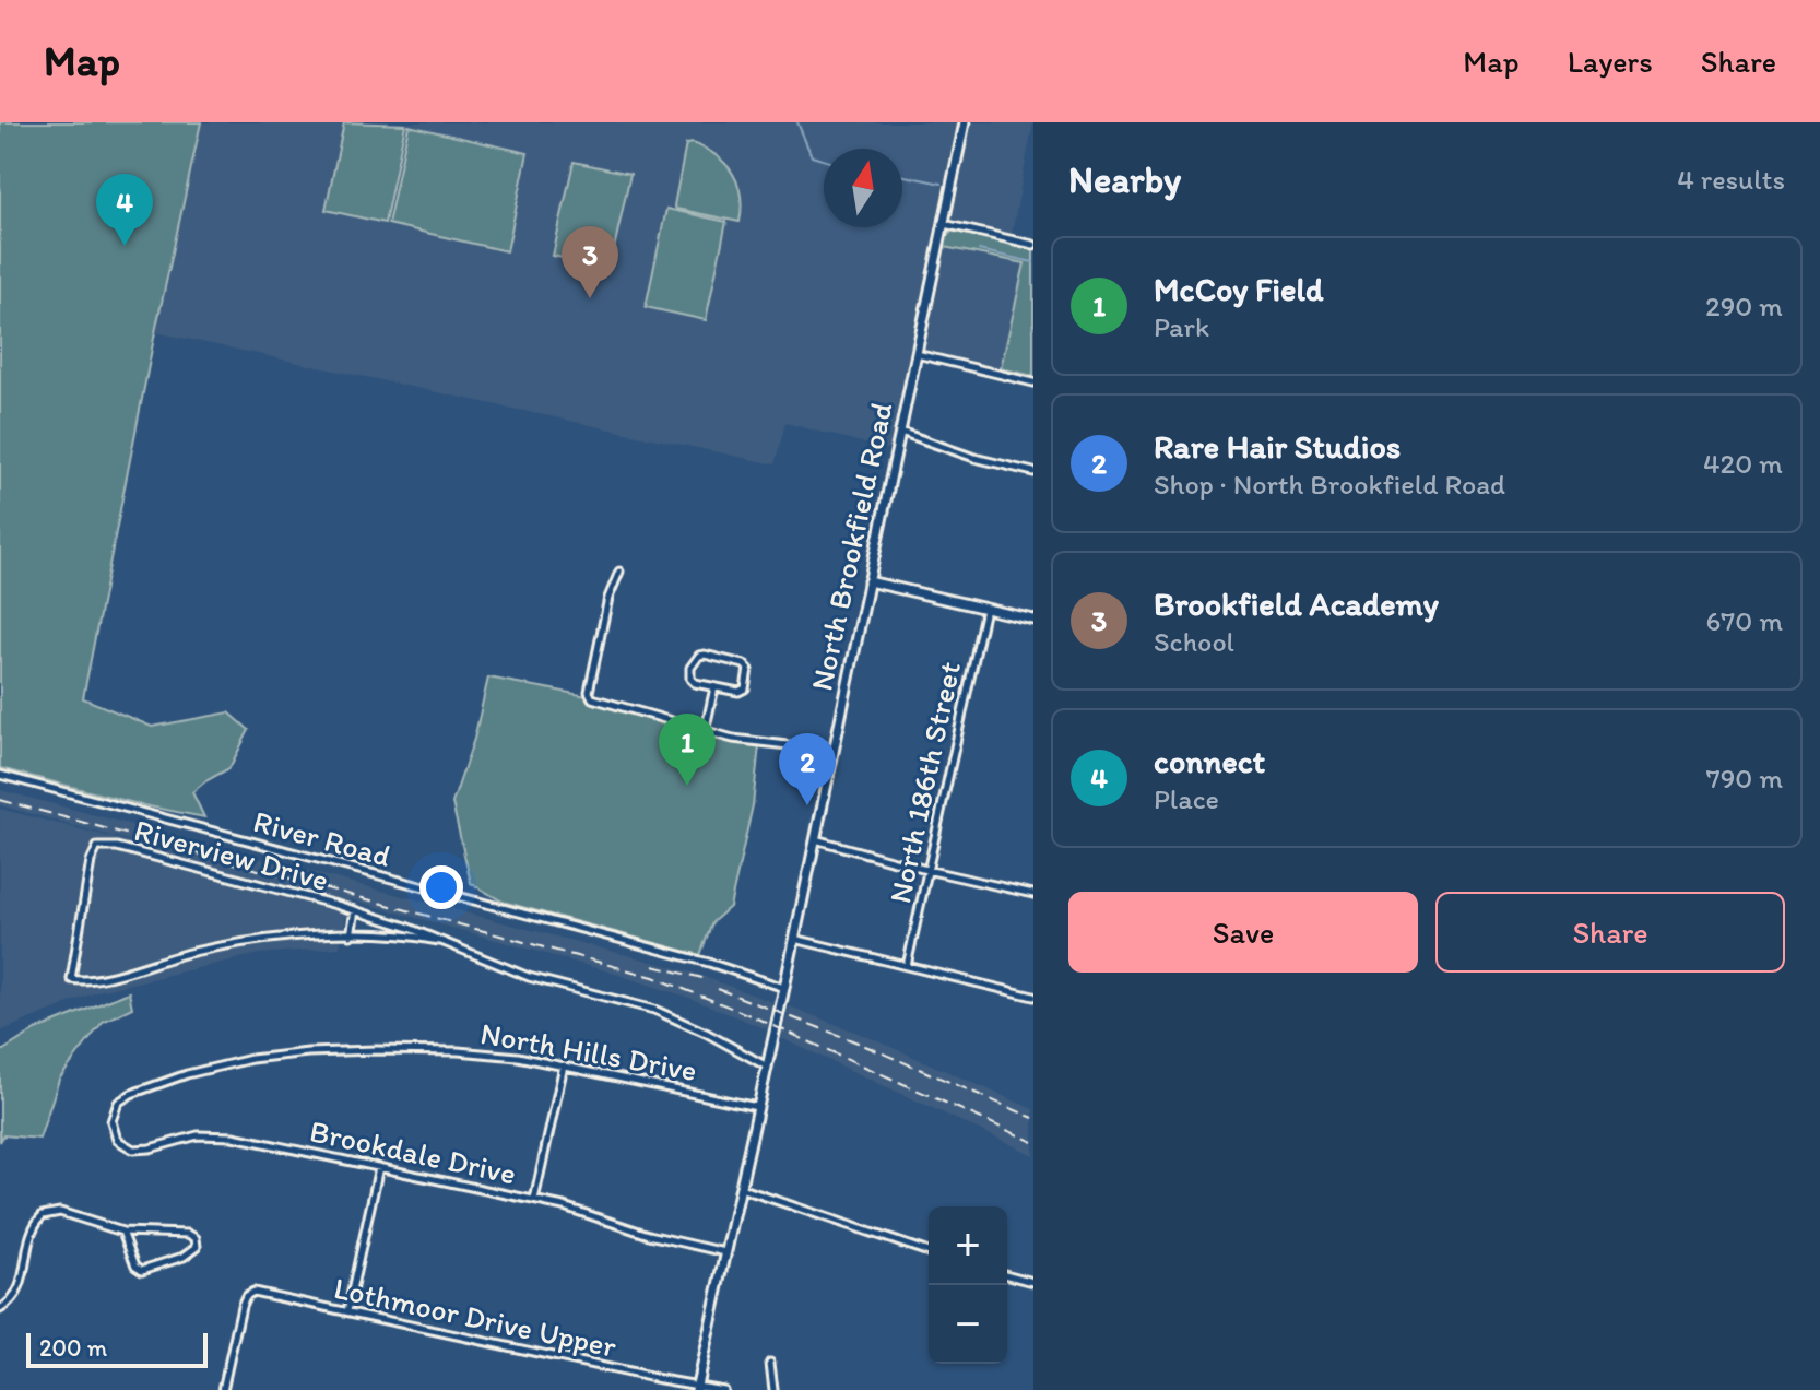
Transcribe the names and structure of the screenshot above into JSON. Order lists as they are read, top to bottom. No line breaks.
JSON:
{"streets":{"street":["North Brookfield Road","North 186th Street","River Road","Riverview Drive","North Hills Drive","Brookdale Drive","Lothmoor Drive Upper"]},"crossings":[["North Brookfield Road","River Road"],["North Brookfield Road","Riverview Drive"],["North Brookfield Road","North Hills Drive"],["North Brookfield Road","Brookdale Drive"],["North Brookfield Road","Lothmoor Drive Upper"],["North Hills Drive","Brookdale Drive"]],"scale_bar":"200 m","north":"top","page":{"header":"Map","nav":["Map","Layers","Share"],"heading":["Nearby","4 results"],"pins":["4","3","1","2"],"list":[{"mark":"1","name":"McCoy Field","note":"Park","value":"290 m"},{"mark":"2","name":"Rare Hair Studios","note":"Shop · North Brookfield Road","value":"420 m"},{"mark":"3","name":"Brookfield Academy","note":"School","value":"670 m"},{"mark":"4","name":"connect","note":"Place","value":"790 m"}],"buttons":["Save","Share"],"map_buttons":["+","−"],"scale":"200 m"}}
